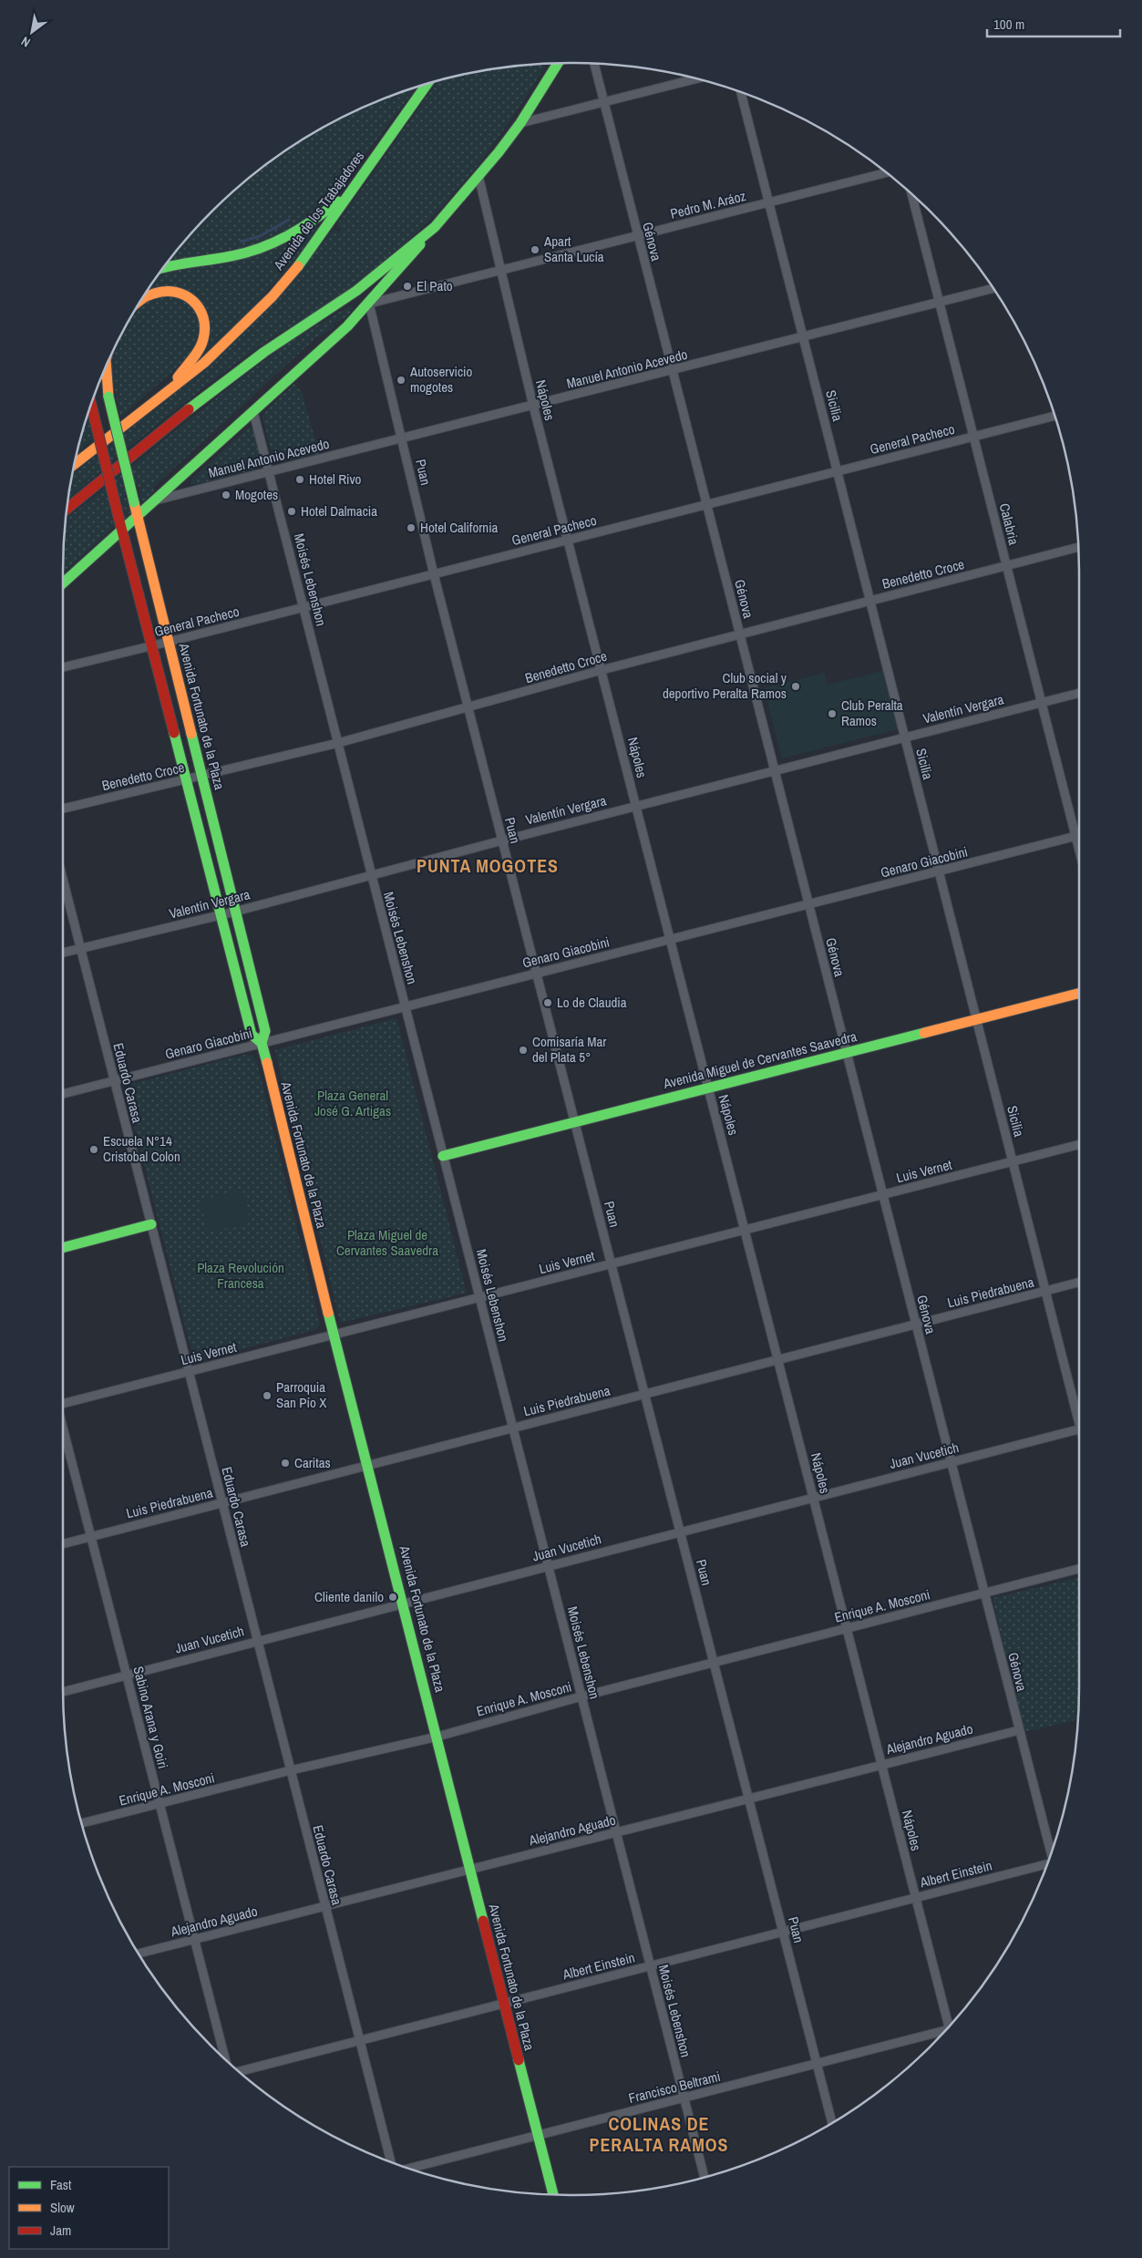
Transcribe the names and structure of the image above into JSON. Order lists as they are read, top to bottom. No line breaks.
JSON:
{"streets":{"main road":["Avenida de los Trabajadores","Avenida Fortunato de la Plaza","Avenida Miguel de Cervantes Saavedra"],"street":["Pedro M. Aráoz","Génova","Manuel Antonio Acevedo","Nápoles","Sicilia","General Pacheco","Puan","Calabria","Benedetto Croce","Moisés Lebenshon","Valentín Vergara","Genaro Giacobini","Eduardo Carasa","Luis Vernet","Luis Piedrabuena","Juan Vucetich","Enrique A. Mosconi","Sabino Arana y Goiri","Alejandro Aguado","Albert Einstein","Francisco Beltrami"]},"crossings":[["Pedro M. Aráoz","Génova"],["Pedro M. Aráoz","Nápoles"],["Pedro M. Aráoz","Sicilia"],["Pedro M. Aráoz","Puan"],["Génova","Manuel Antonio Acevedo"],["Génova","General Pacheco"],["Génova","Benedetto Croce"],["Génova","Valentín Vergara"],["Génova","Genaro Giacobini"],["Génova","Avenida Miguel de Cervantes Saavedra"],["Génova","Luis Vernet"],["Génova","Luis Piedrabuena"],["Génova","Juan Vucetich"],["Génova","Enrique A. Mosconi"],["Génova","Alejandro Aguado"],["Manuel Antonio Acevedo","Nápoles"],["Manuel Antonio Acevedo","Sicilia"],["Manuel Antonio Acevedo","Puan"],["Manuel Antonio Acevedo","Calabria"],["Manuel Antonio Acevedo","Moisés Lebenshon"],["Nápoles","General Pacheco"],["Nápoles","Benedetto Croce"],["Nápoles","Valentín Vergara"],["Nápoles","Genaro Giacobini"],["Nápoles","Avenida Miguel de Cervantes Saavedra"],["Nápoles","Luis Vernet"],["Nápoles","Luis Piedrabuena"],["Nápoles","Juan Vucetich"],["Nápoles","Enrique A. Mosconi"],["Nápoles","Alejandro Aguado"],["Nápoles","Albert Einstein"],["Sicilia","General Pacheco"],["Sicilia","Benedetto Croce"],["Sicilia","Valentín Vergara"],["Sicilia","Genaro Giacobini"],["Sicilia","Avenida Miguel de Cervantes Saavedra"],["Sicilia","Luis Vernet"],["Sicilia","Luis Piedrabuena"],["General Pacheco","Puan"],["General Pacheco","Calabria"],["General Pacheco","Moisés Lebenshon"],["General Pacheco","Avenida Fortunato de la Plaza"],["Puan","Benedetto Croce"],["Puan","Valentín Vergara"],["Puan","Genaro Giacobini"],["Puan","Avenida Miguel de Cervantes Saavedra"],["Puan","Luis Vernet"],["Puan","Luis Piedrabuena"],["Puan","Juan Vucetich"],["Puan","Enrique A. Mosconi"],["Puan","Alejandro Aguado"],["Puan","Albert Einstein"],["Puan","Francisco Beltrami"],["Calabria","Benedetto Croce"],["Calabria","Valentín Vergara"],["Benedetto Croce","Moisés Lebenshon"],["Benedetto Croce","Avenida Fortunato de la Plaza"],["Moisés Lebenshon","Valentín Vergara"],["Moisés Lebenshon","Genaro Giacobini"],["Moisés Lebenshon","Avenida Miguel de Cervantes Saavedra"],["Moisés Lebenshon","Luis Vernet"],["Moisés Lebenshon","Luis Piedrabuena"],["Moisés Lebenshon","Juan Vucetich"],["Moisés Lebenshon","Enrique A. Mosconi"],["Moisés Lebenshon","Alejandro Aguado"],["Moisés Lebenshon","Albert Einstein"],["Moisés Lebenshon","Francisco Beltrami"],["Valentín Vergara","Avenida Fortunato de la Plaza"],["Valentín Vergara","Eduardo Carasa"],["Avenida Fortunato de la Plaza","Genaro Giacobini"],["Avenida Fortunato de la Plaza","Luis Vernet"],["Avenida Fortunato de la Plaza","Luis Piedrabuena"],["Avenida Fortunato de la Plaza","Juan Vucetich"],["Avenida Fortunato de la Plaza","Enrique A. Mosconi"],["Avenida Fortunato de la Plaza","Alejandro Aguado"],["Avenida Fortunato de la Plaza","Albert Einstein"],["Avenida Fortunato de la Plaza","Francisco Beltrami"],["Genaro Giacobini","Eduardo Carasa"],["Eduardo Carasa","Luis Vernet"],["Eduardo Carasa","Luis Piedrabuena"],["Eduardo Carasa","Juan Vucetich"],["Eduardo Carasa","Enrique A. Mosconi"],["Eduardo Carasa","Alejandro Aguado"],["Eduardo Carasa","Albert Einstein"],["Luis Piedrabuena","Sabino Arana y Goiri"],["Juan Vucetich","Sabino Arana y Goiri"],["Enrique A. Mosconi","Sabino Arana y Goiri"],["Sabino Arana y Goiri","Alejandro Aguado"]],"districts":["PUNTA MOGOTES","COLINAS DE PERALTA RAMOS"],"parks":["Plaza General José G. Artigas","Plaza Miguel de Cervantes Saavedra","Plaza Revolución Francesa"],"places":["Apart Santa Lucía","El Pato","Autoservicio mogotes","Hotel Rivo","Mogotes","Hotel Dalmacia","Hotel California","Club social y deportivo Peralta Ramos","Club Peralta Ramos","Lo de Claudia","Comisaría Mar del Plata 5°","Escuela N°14 Cristobal Colon","Parroquia San Pío X","Caritas","Cliente danilo"],"legend":["Fast","Slow","Jam"],"scale_bar":"100 m","north":"bottom left"}
